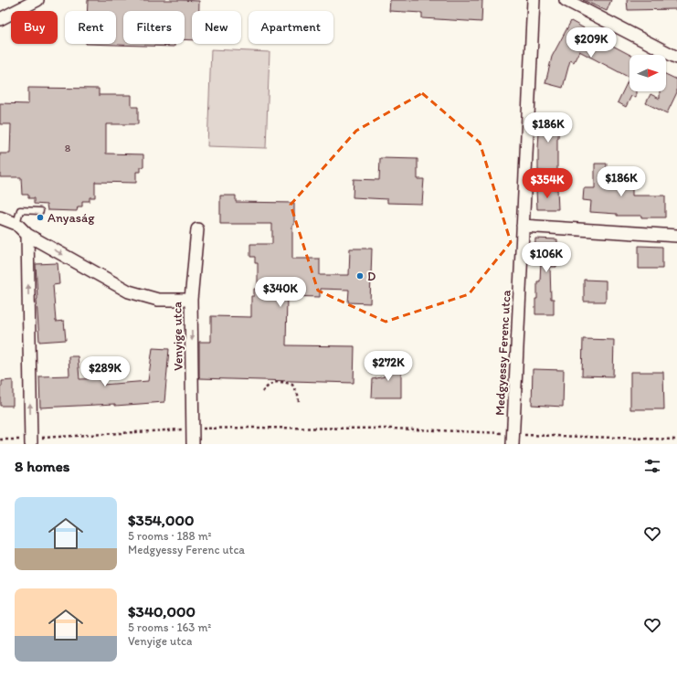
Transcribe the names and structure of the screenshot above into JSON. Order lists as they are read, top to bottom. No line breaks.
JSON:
{"streets":{"street":["Venyige utca","Medgyessy Ferenc utca"]},"one_way":["Venyige utca"],"places":["Anyaság","D"],"house_numbers":["8"],"north":"right","page":{"chip":["Buy","Rent","Filters","New","Apartment"],"price":["$209K","$186K","$186K","$354K","$106K","$340K","$272K","$289K"],"heading":"8 homes","list":[{"name":"$354,000","note":"5 rooms · 188 m² · Medgyessy Ferenc utca"},{"name":"$340,000","note":"5 rooms · 163 m² · Venyige utca"}]}}
